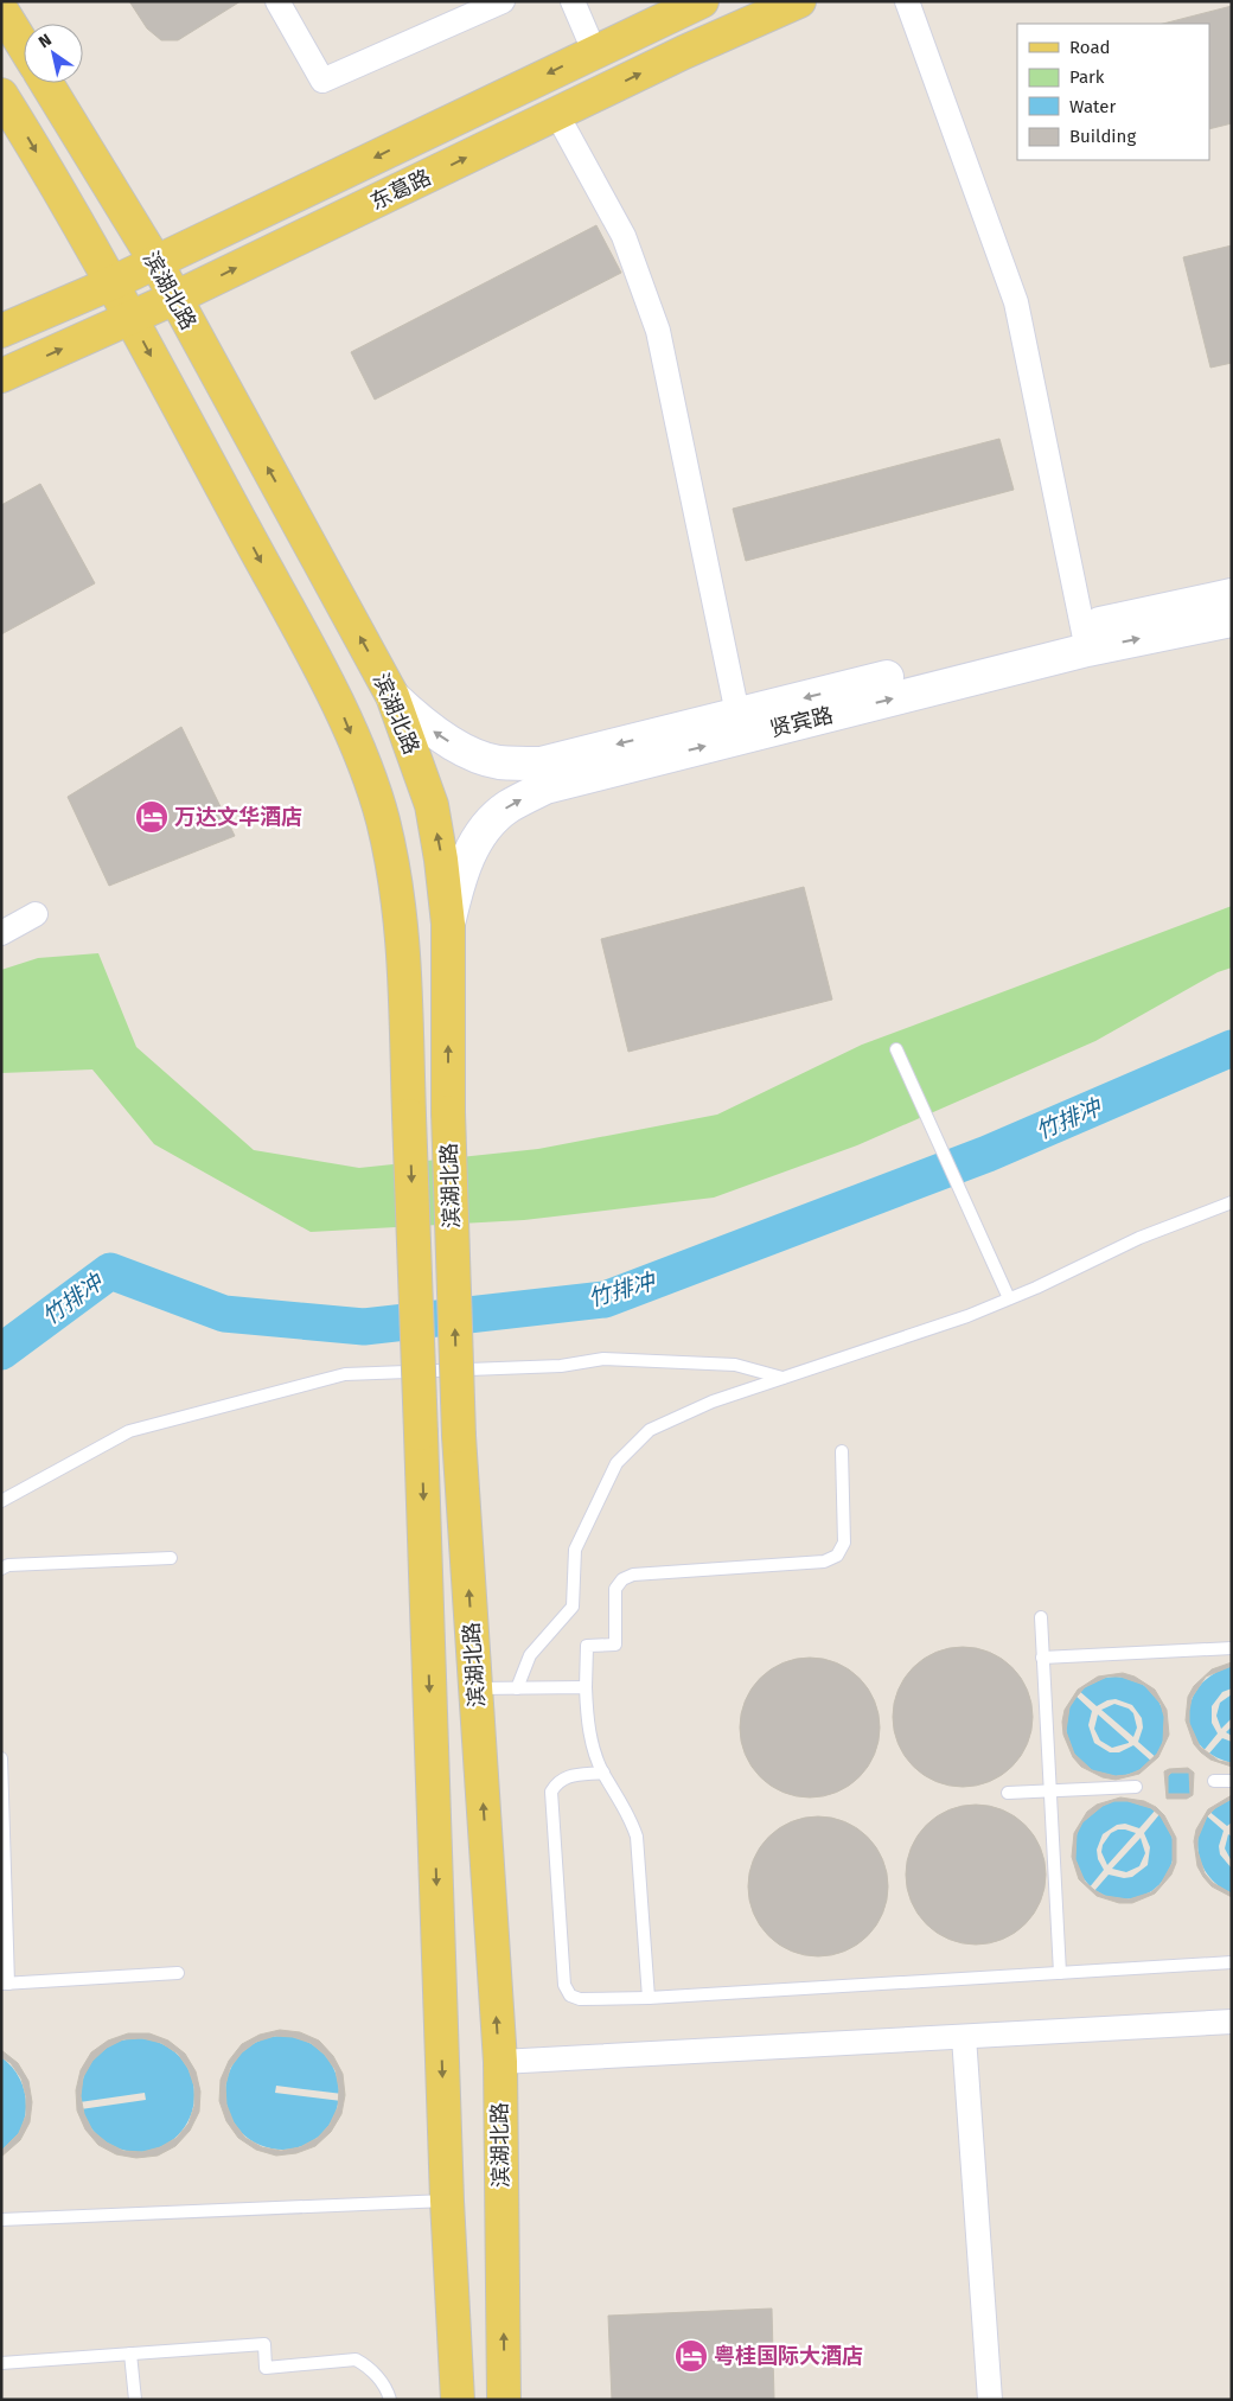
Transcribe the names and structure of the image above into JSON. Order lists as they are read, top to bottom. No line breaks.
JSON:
{"streets":{"main road":["东葛路","滨湖北路","贤宾路"]},"crossings":[["东葛路","滨湖北路"],["滨湖北路","贤宾路"]],"water":["竹排冲"],"places":{"hotel":["万达文华酒店","粤桂国际大酒店"]},"legend":["Road","Park","Water","Building"],"north":"top left"}
